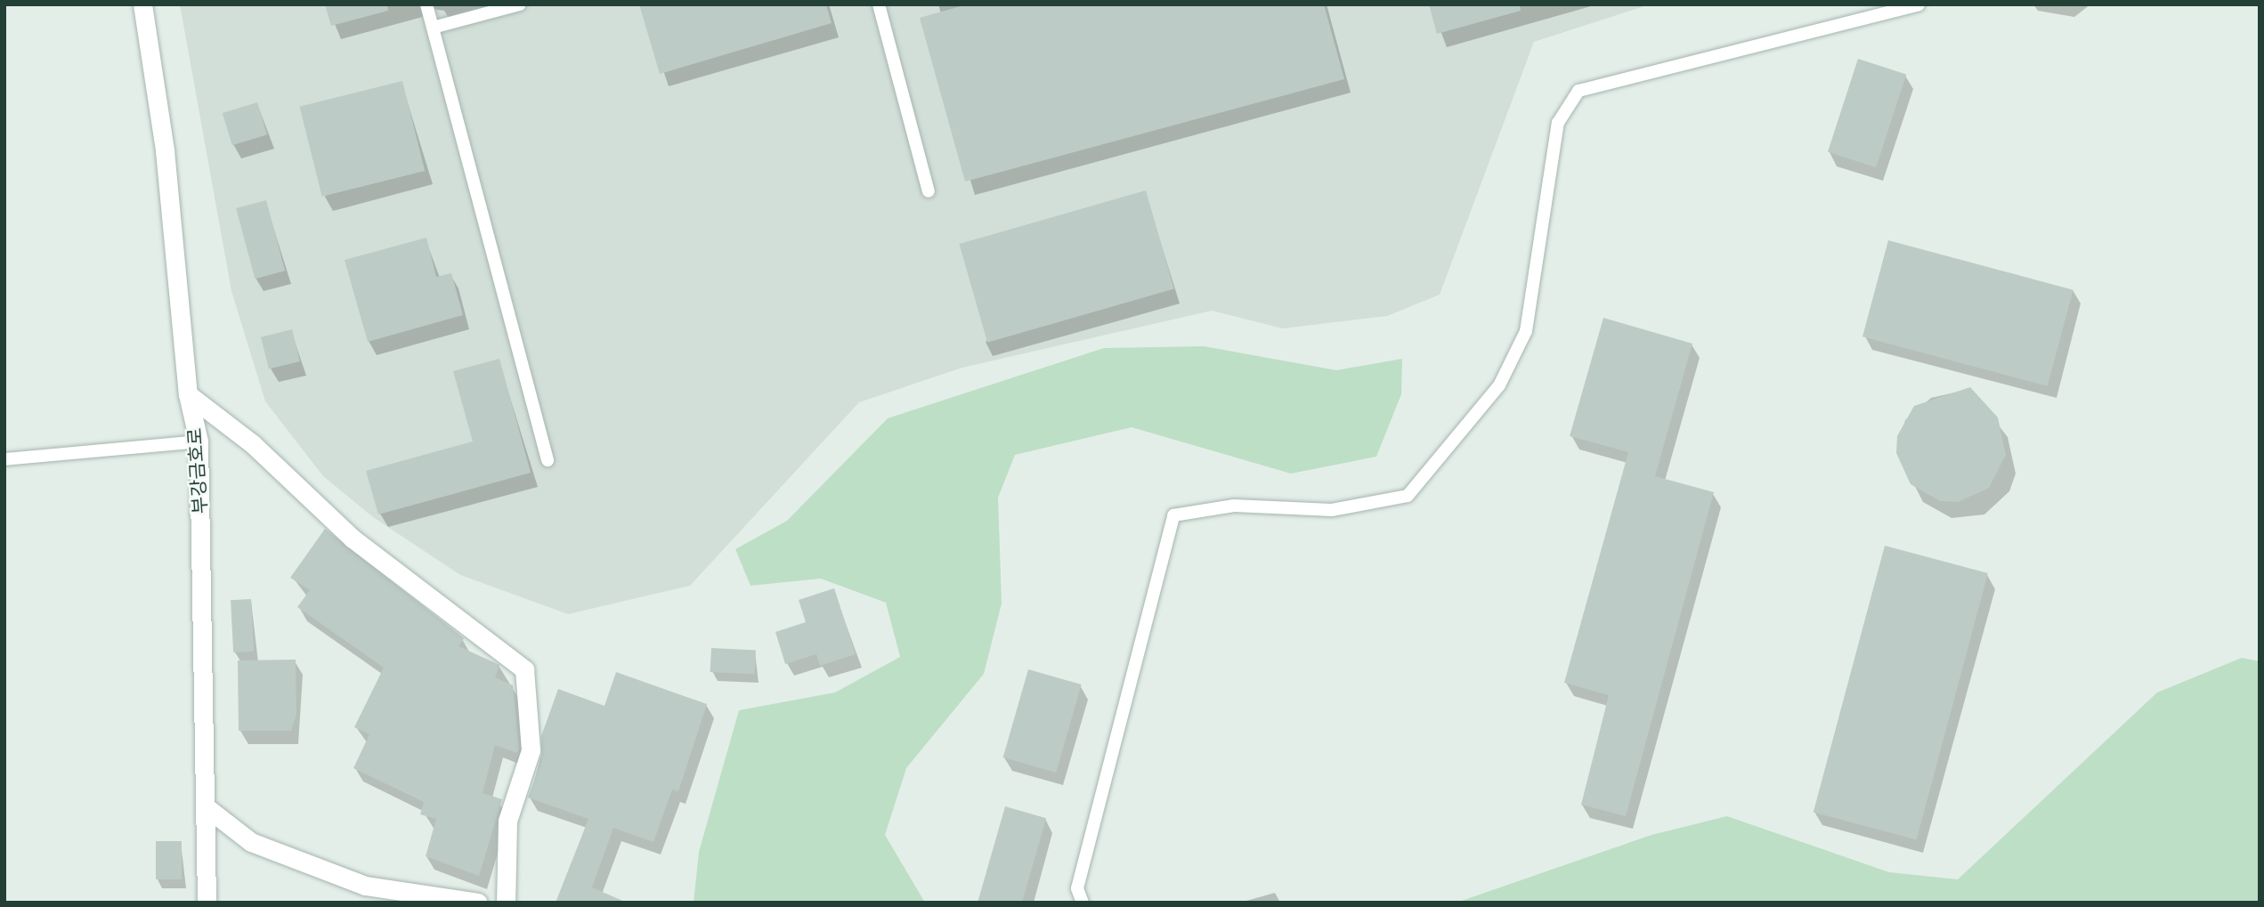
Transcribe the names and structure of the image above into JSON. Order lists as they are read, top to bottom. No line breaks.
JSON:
{"streets":{"street":["부강금호로"]}}
